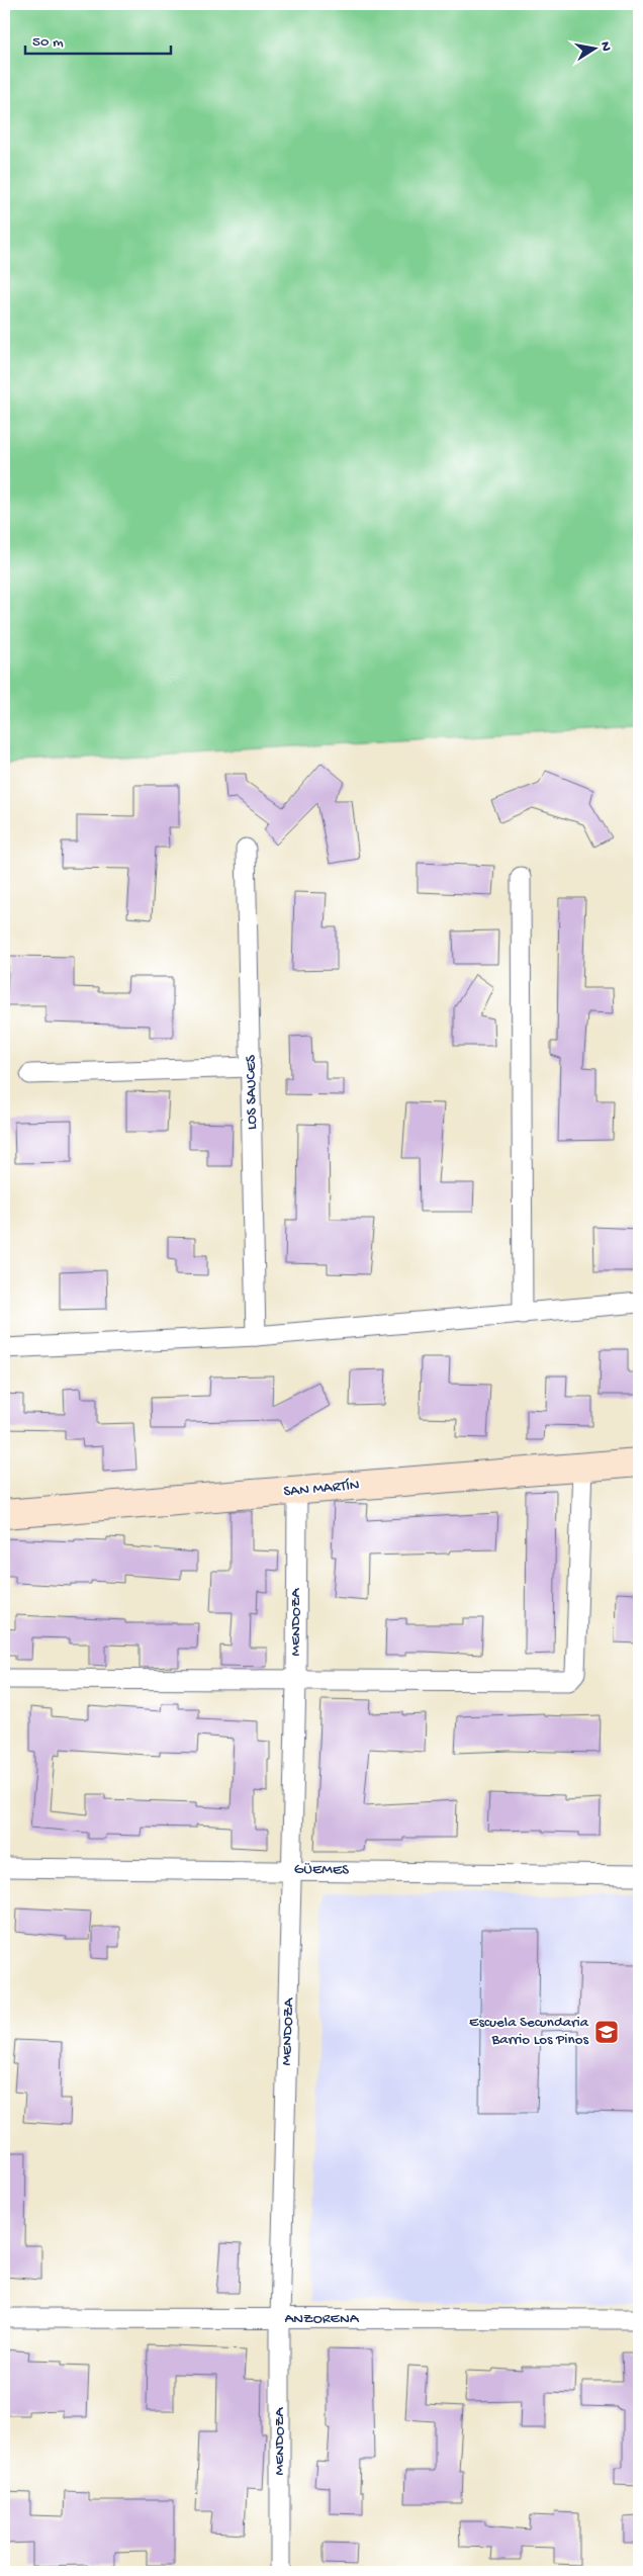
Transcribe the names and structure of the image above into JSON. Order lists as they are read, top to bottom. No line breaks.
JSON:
{"streets":{"street":["LOS SAUCES","SAN MARTÍN","MENDOZA","GÜEMES","ANZORENA"]},"crossings":[["SAN MARTÍN","MENDOZA"],["MENDOZA","GÜEMES"],["MENDOZA","ANZORENA"]],"places":{"school or university":["Escuela Secundaria Barrio Los Pinos"]},"scale_bar":"50 m","north":"right"}
